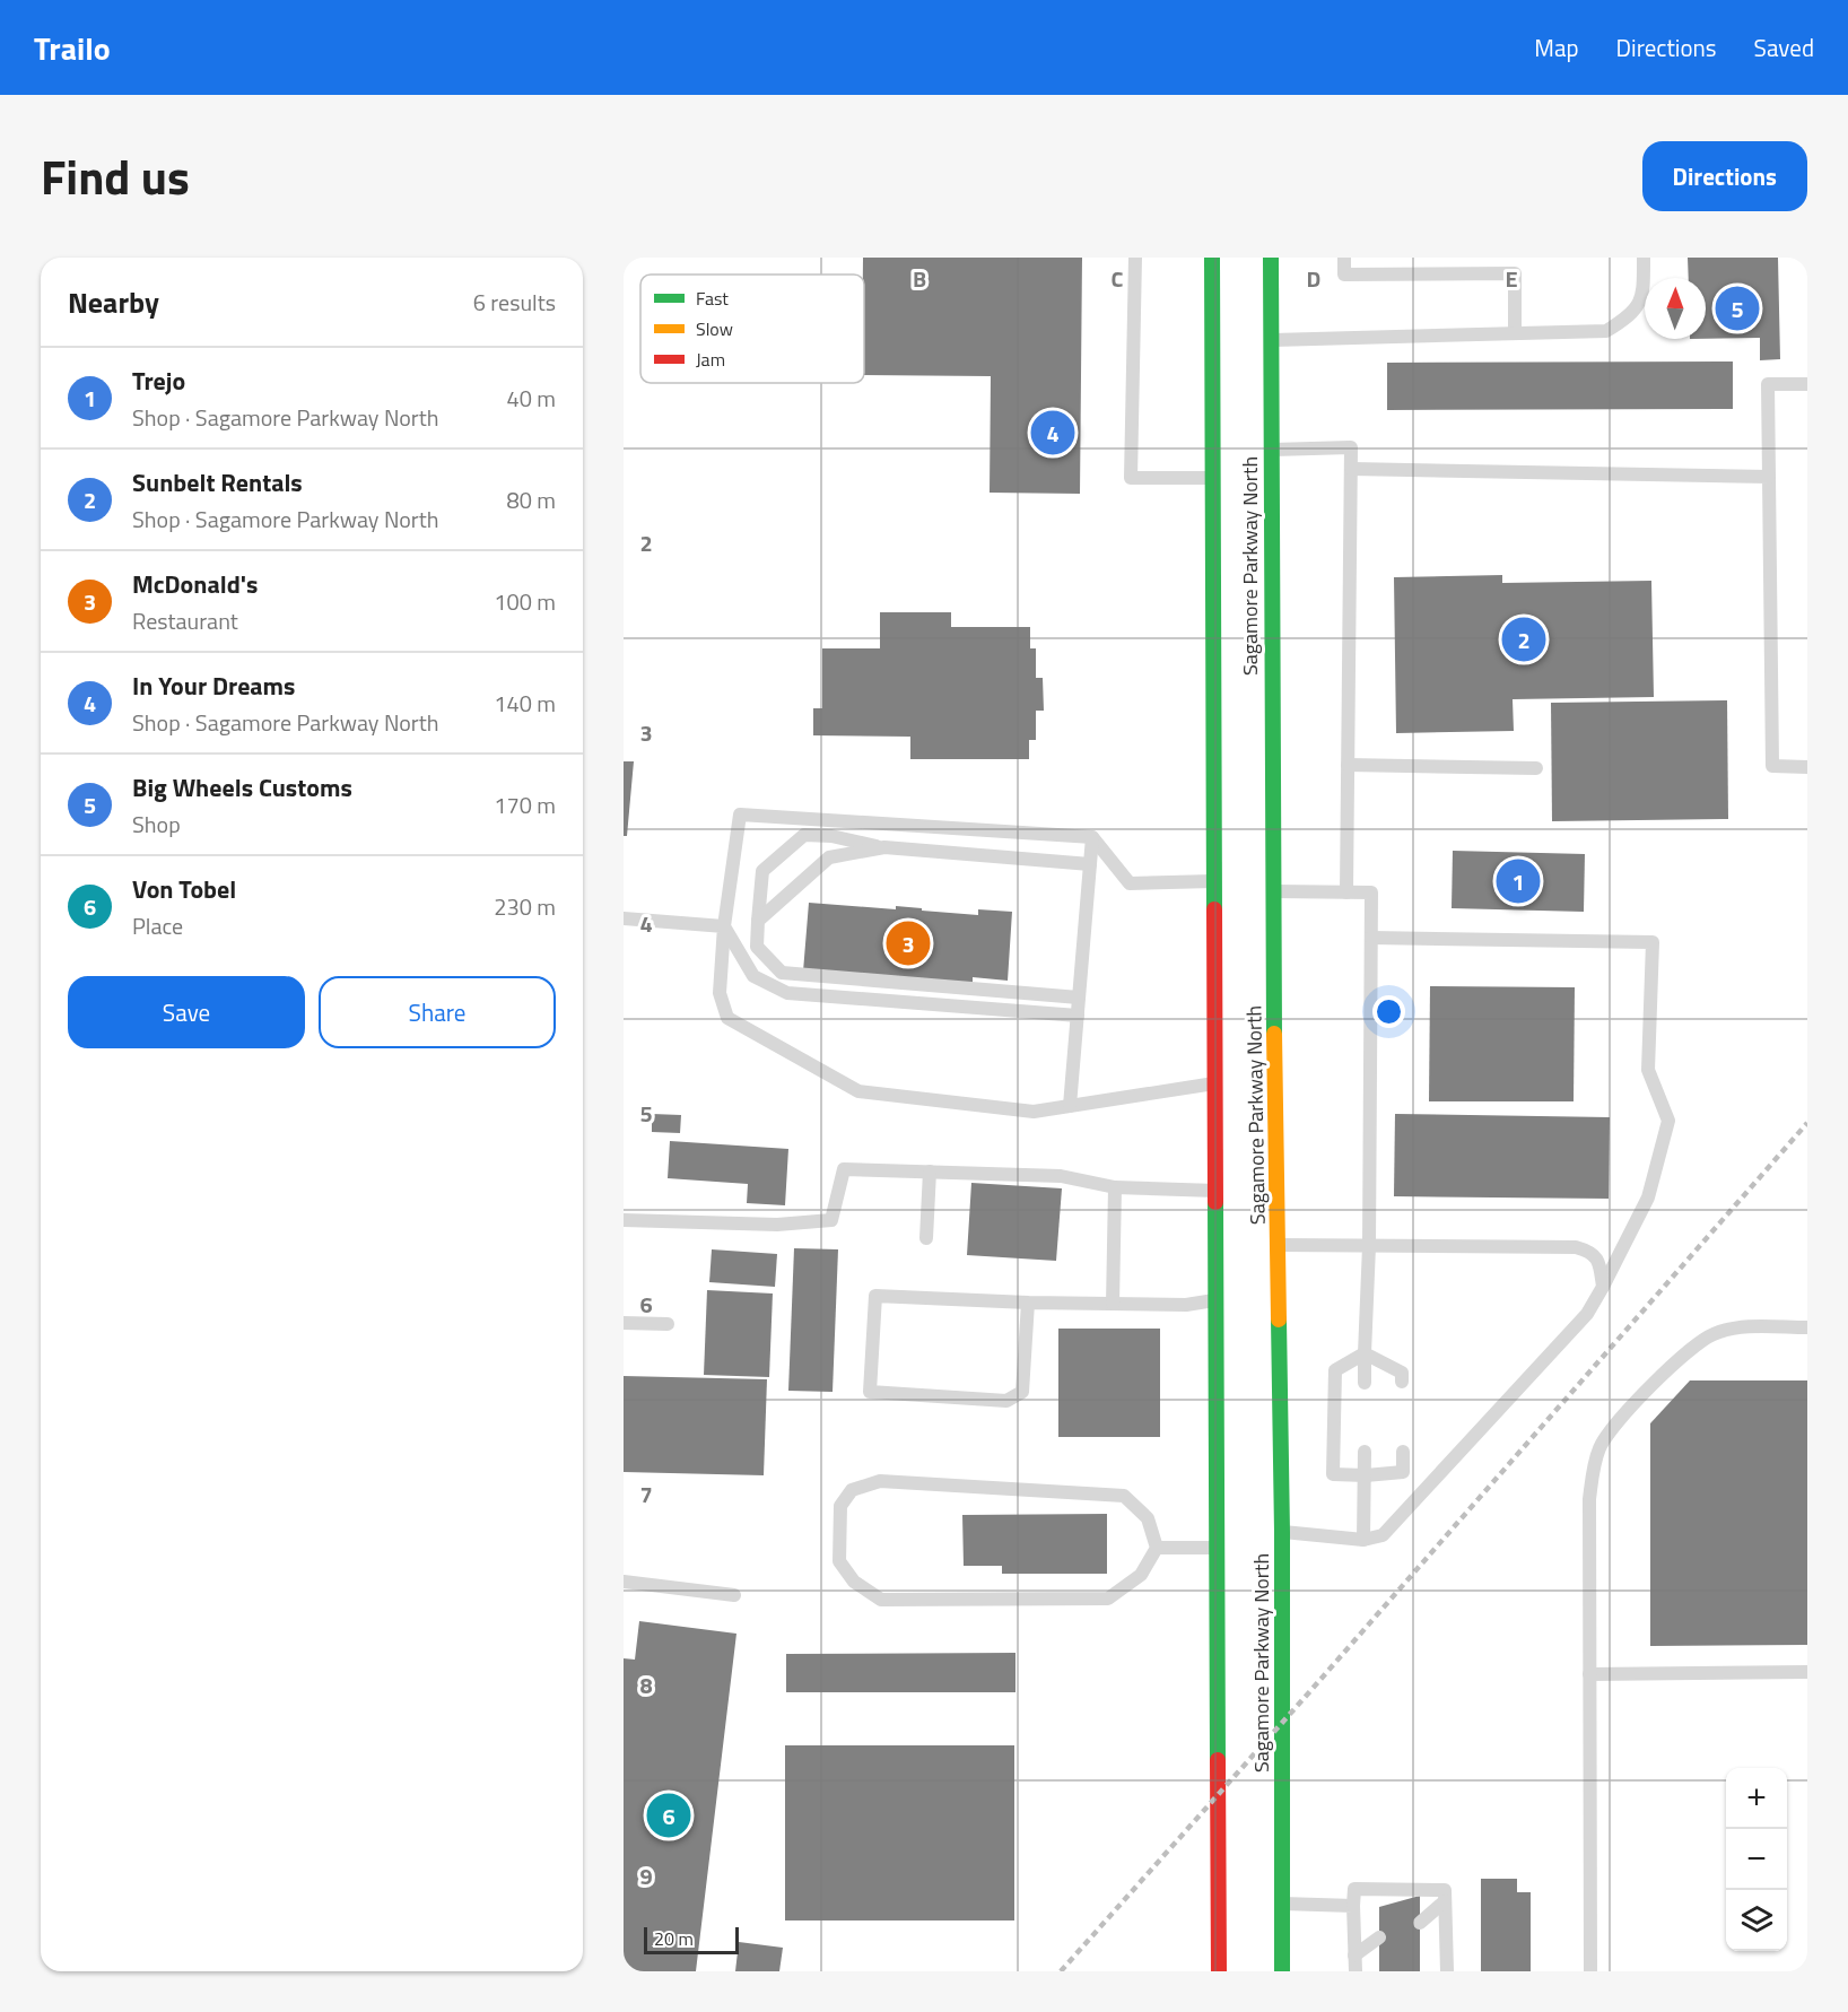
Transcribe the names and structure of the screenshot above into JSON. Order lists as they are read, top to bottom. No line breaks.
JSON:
{"streets":{"main road":["Sagamore Parkway North"]},"legend":["Fast","Slow","Jam"],"scale_bar":"20 m","north":"top","page":{"header":"Trailo","nav":["Map","Directions","Saved"],"title":"Find us","buttons":["Directions",["Save","Share"]],"heading":["Nearby","6 results"],"pins":["5","4","2","1","3","6"],"list":[{"mark":"1","name":"Trejo","note":"Shop · Sagamore Parkway North","value":"40 m"},{"mark":"2","name":"Sunbelt Rentals","note":"Shop · Sagamore Parkway North","value":"80 m"},{"mark":"3","name":"McDonald's","note":"Restaurant","value":"100 m"},{"mark":"4","name":"In Your Dreams","note":"Shop · Sagamore Parkway North","value":"140 m"},{"mark":"5","name":"Big Wheels Customs","note":"Shop","value":"170 m"},{"mark":"6","name":"Von Tobel","note":"Place","value":"230 m"}],"map_buttons":["+","−"],"scale":"20 m"},"grid":{"columns":["B","C","D","E"],"rows":["2","3","4","5","6","7","8","9"]}}
